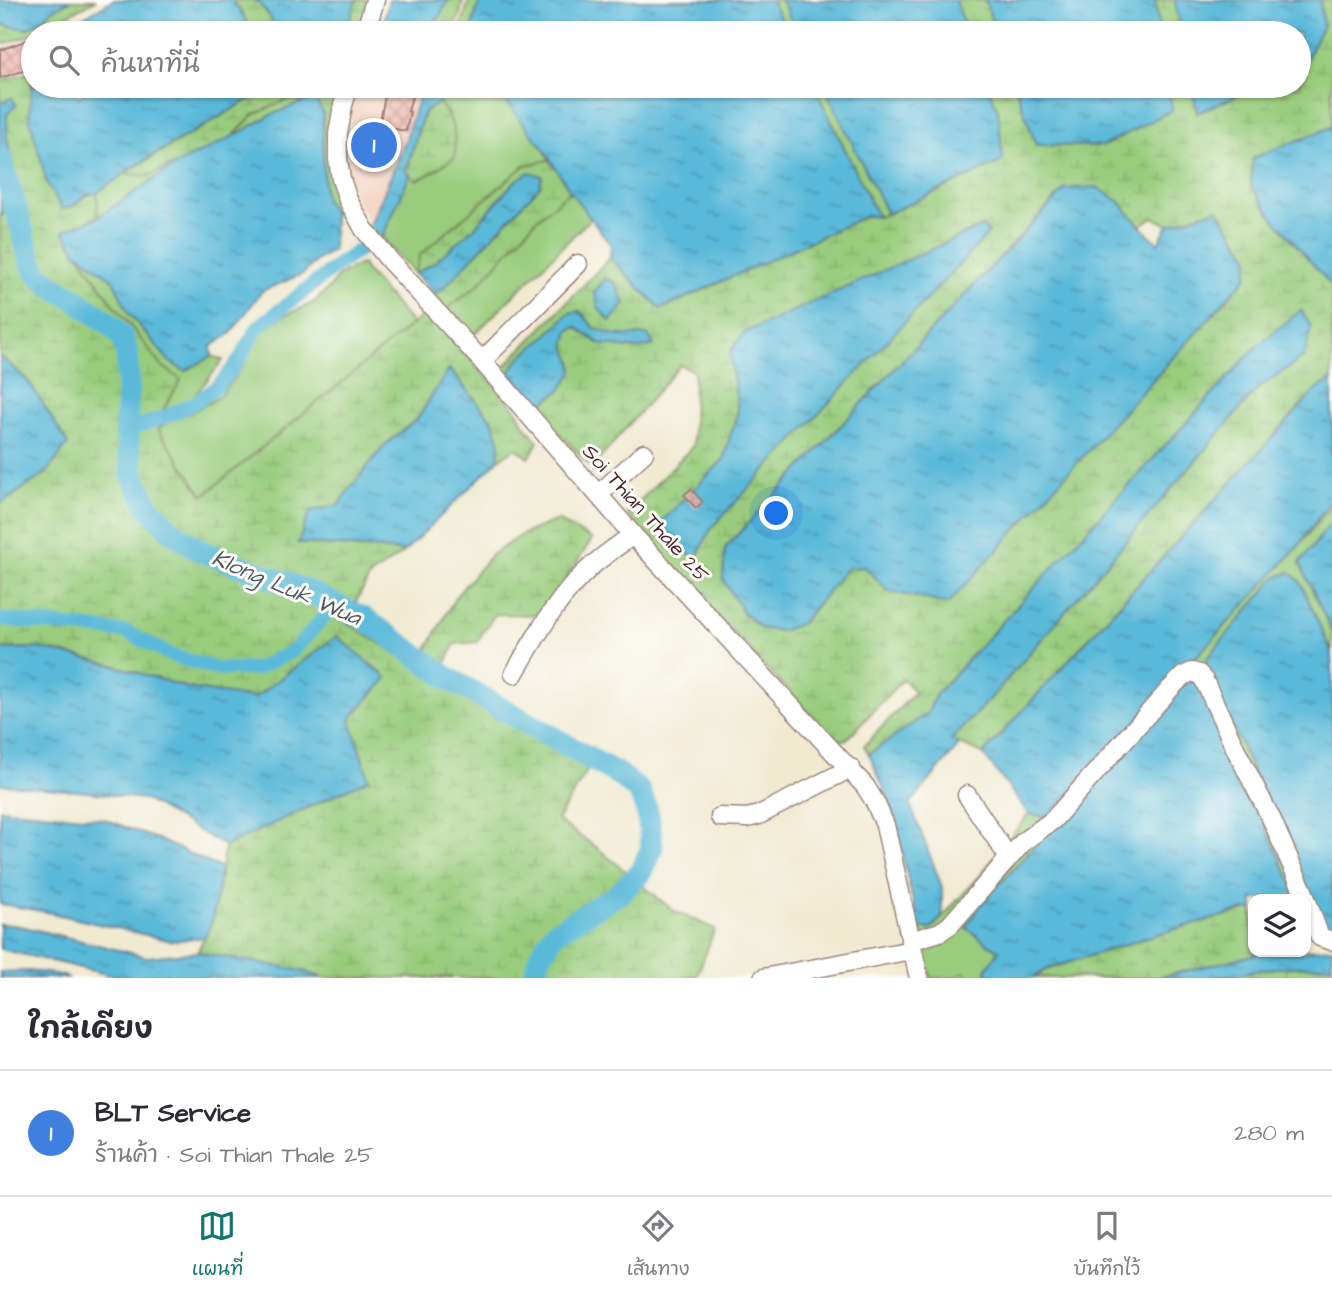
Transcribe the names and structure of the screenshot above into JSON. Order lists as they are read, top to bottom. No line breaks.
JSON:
{"streets":{"street":["Soi Thian Thale 25"]},"water":["Klong Luk Wua"],"page":{"search":"ค้นหาที่นี่","pins":"1","heading":"ใกล้เคียง","list":[{"mark":"1","name":"BLT Service","note":"ร้านค้า · Soi Thian Thale 25","value":"280 m"}],"nav":["แผนที่","เส้นทาง","บันทึกไว้"]}}
